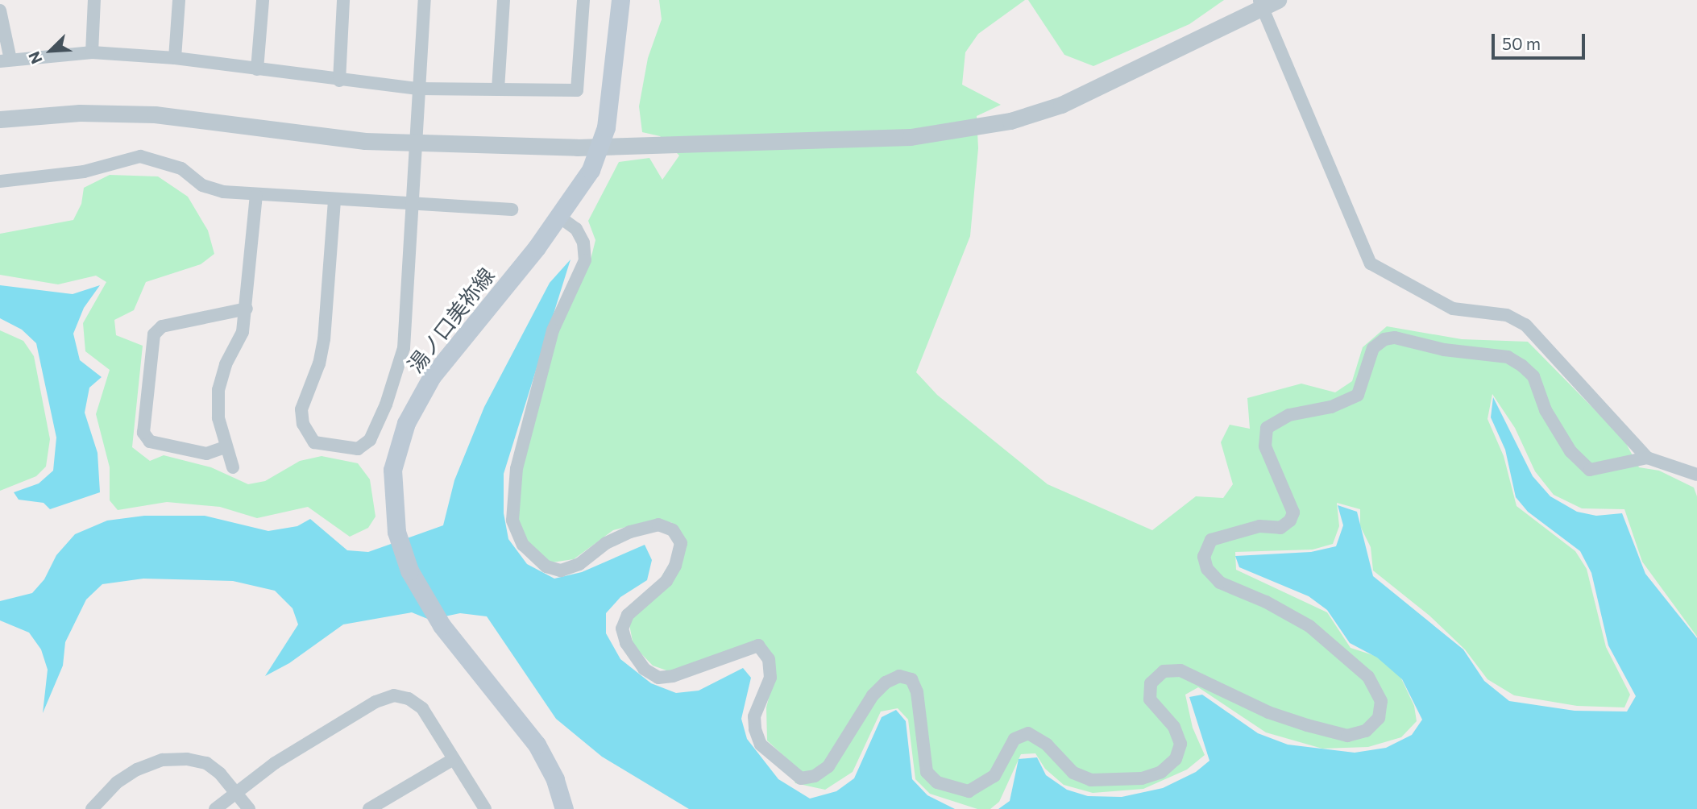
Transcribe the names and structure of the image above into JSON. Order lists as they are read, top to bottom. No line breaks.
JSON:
{"streets":{"main road":["湯ノ口美祢線"]},"scale_bar":"50 m","north":"bottom left"}
